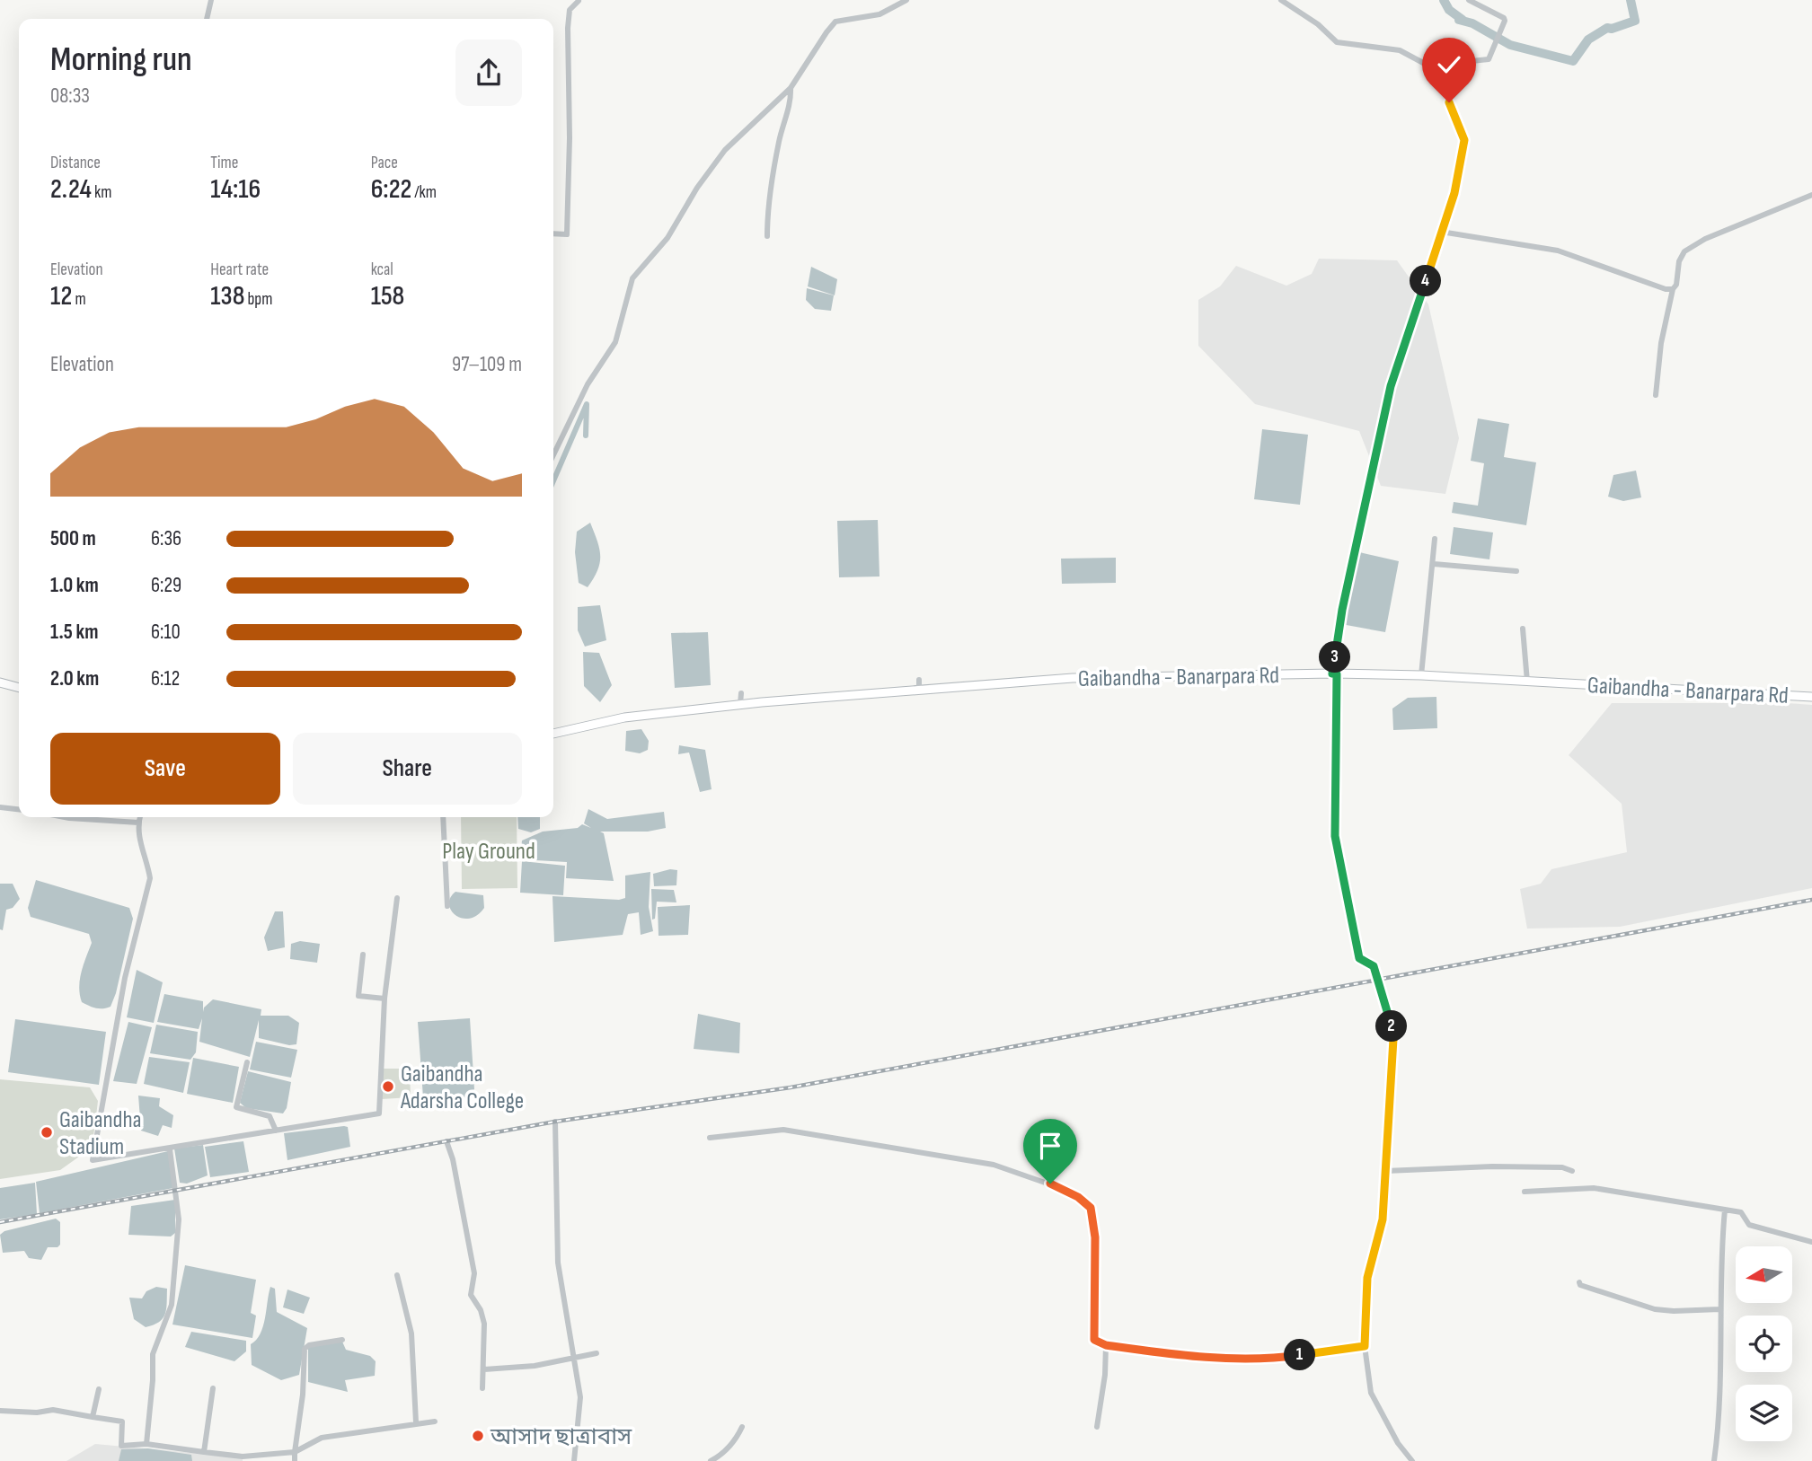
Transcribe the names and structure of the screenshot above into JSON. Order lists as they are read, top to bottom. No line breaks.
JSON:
{"streets":{"main road":["Gaibandha - Banarpara Rd"]},"parks":["Play Ground"],"places":["Gaibandha Adarsha College","Gaibandha Stadium","আসাদ ছাত্রাবাস"],"north":"left","page":{"heading":["Morning run","08:33"],"stats":[["Distance","2.24 km"],["Time","14:16"],["Pace","6:22 /km"],["Elevation","12 m"],["Heart rate","138 bpm"],["kcal","158"]],"pins":["4","3","2","1"],"chart":["Elevation","97–109 m"],"list":[{"name":"500 m","note":"6:36"},{"name":"1.0 km","note":"6:29"},{"name":"1.5 km","note":"6:10"},{"name":"2.0 km","note":"6:12"}],"buttons":["Save","Share"]}}
